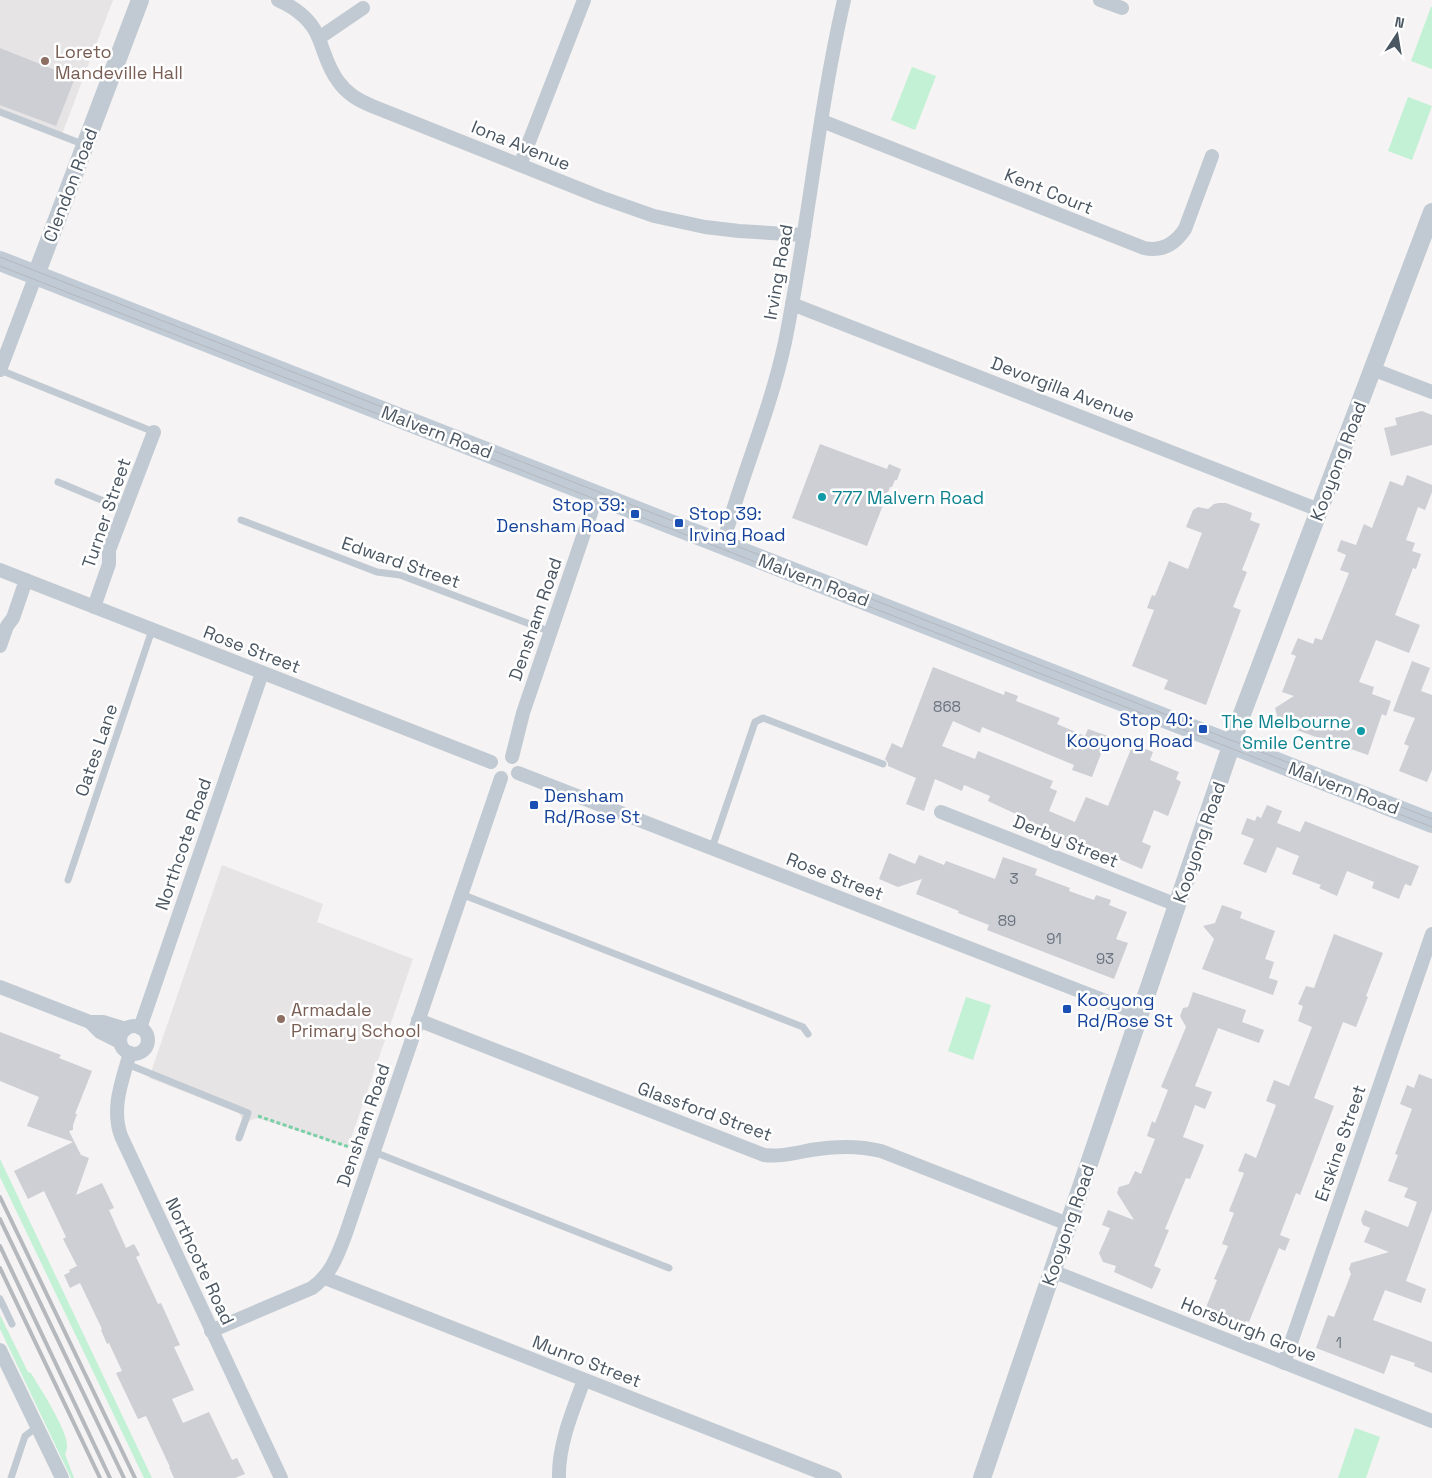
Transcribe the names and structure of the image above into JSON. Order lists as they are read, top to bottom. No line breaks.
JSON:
{"streets":{"main road":["Malvern Road"],"street":["Iona Avenue","Clendon Road","Kent Court","Irving Road","Devorgilla Avenue","Kooyong Road","Turner Street","Densham Road","Rose Street","Derby Street","Northcote Road","Glassford Street","Erskine Street","Horsburgh Grove","Munro Street"],"lane":["Edward Street","Oates Lane"]},"crossings":[["Iona Avenue","Irving Road"],["Clendon Road","Malvern Road"],["Kent Court","Irving Road"],["Irving Road","Devorgilla Avenue"],["Irving Road","Malvern Road"],["Devorgilla Avenue","Kooyong Road"],["Malvern Road","Kooyong Road"],["Malvern Road","Densham Road"],["Kooyong Road","Rose Street"],["Kooyong Road","Derby Street"],["Kooyong Road","Glassford Street"],["Kooyong Road","Horsburgh Grove"],["Turner Street","Rose Street"],["Edward Street","Densham Road"],["Densham Road","Rose Street"],["Densham Road","Northcote Road"],["Densham Road","Glassford Street"],["Densham Road","Munro Street"],["Rose Street","Oates Lane"],["Rose Street","Northcote Road"],["Erskine Street","Horsburgh Grove"]],"places":{"other":["Loreto Mandeville Hall","777 Malvern Road","The Melbourne Smile Centre","Armadale Primary School"],"transit":["Stop 39: Densham Road","Stop 39: Irving Road","Stop 40: Kooyong Road","Densham Rd/Rose St","Kooyong Rd/Rose St"]},"house_numbers":["868","3","89","91","93","1"],"north":"top"}
